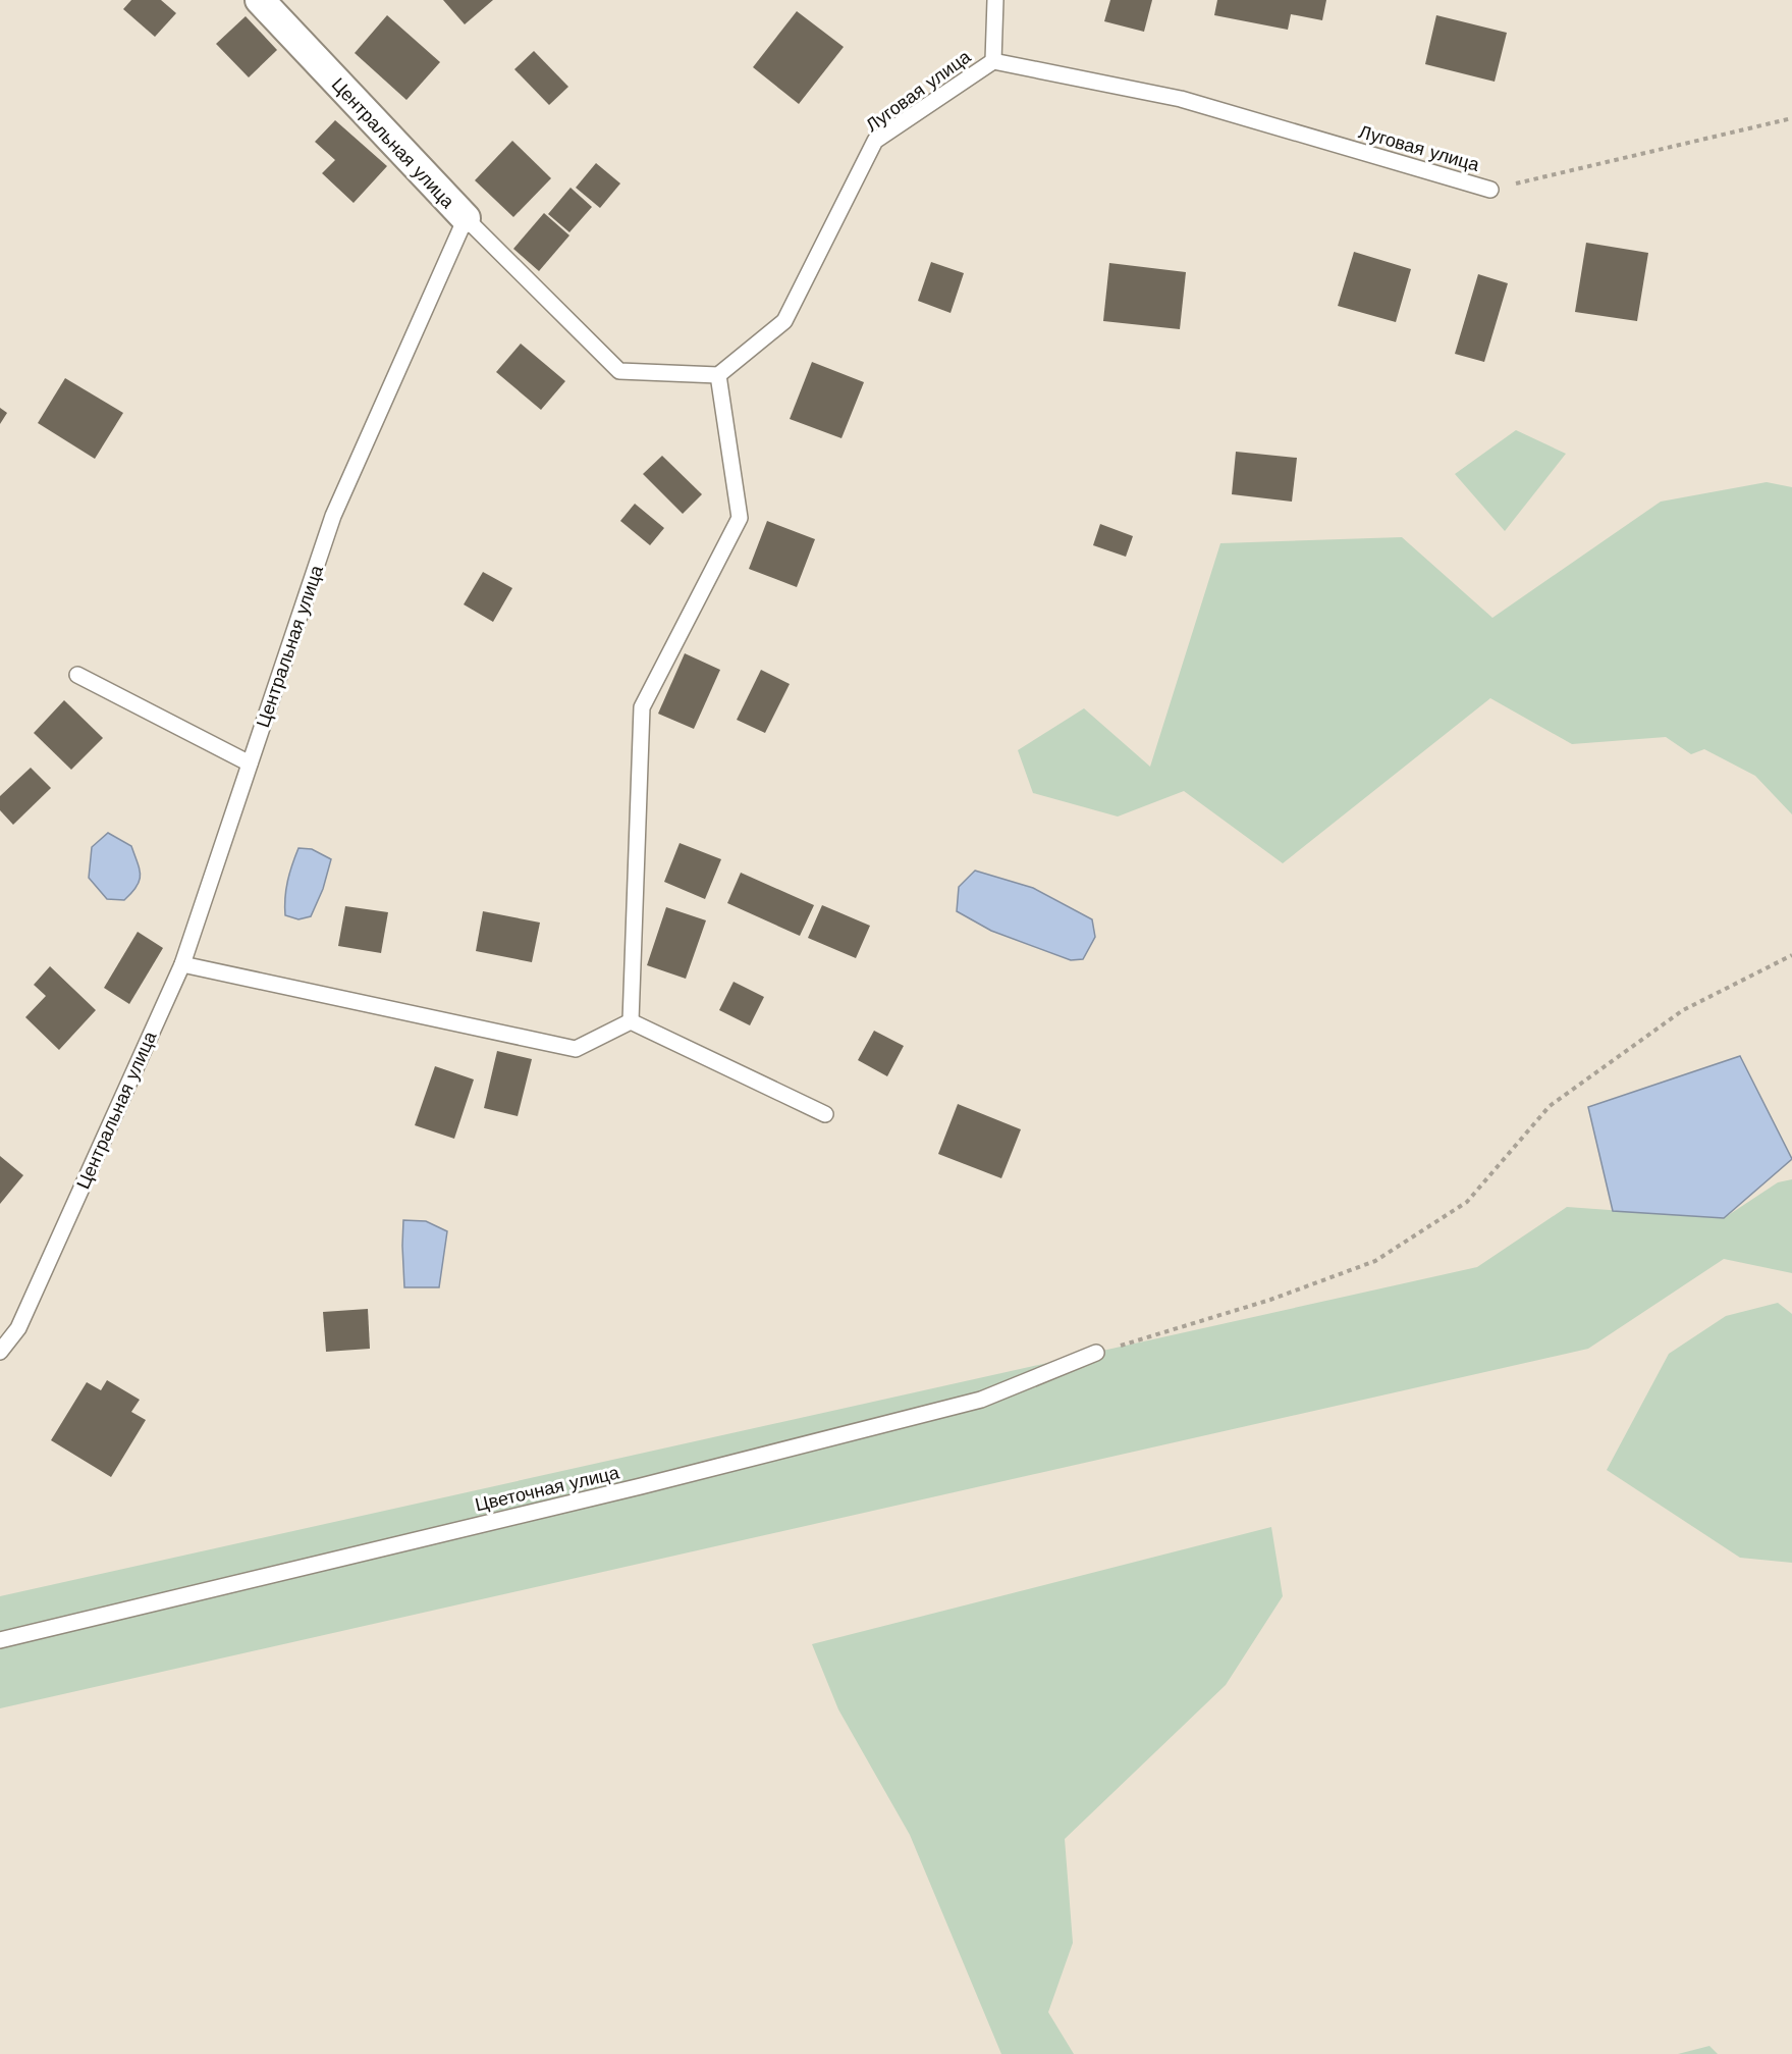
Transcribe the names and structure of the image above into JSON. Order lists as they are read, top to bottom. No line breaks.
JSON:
{"streets":{"street":["Центральная улица"],"lane":["Луговая улица","Цветочная улица"]}}
